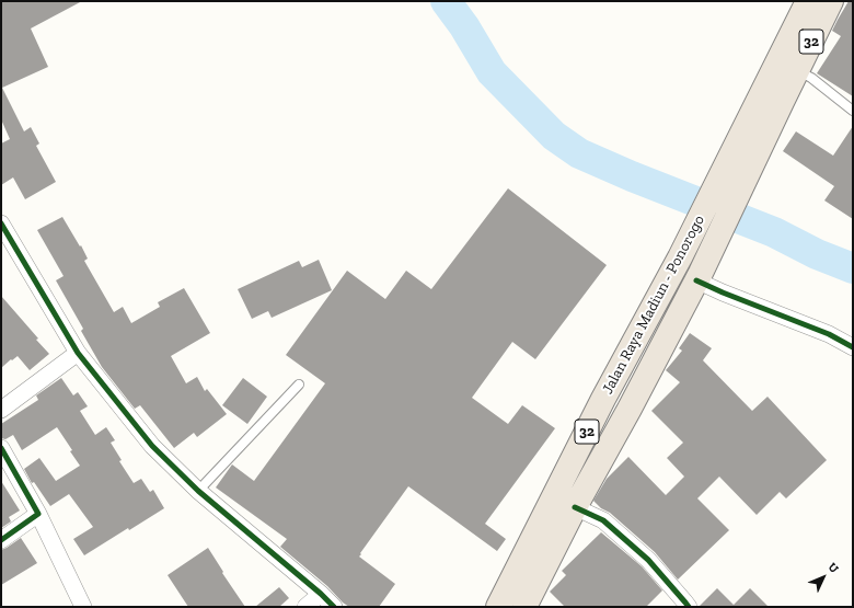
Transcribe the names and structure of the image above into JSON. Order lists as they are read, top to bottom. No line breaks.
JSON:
{"streets":{"highway":["32","Jalan Raya Madiun - Ponorogo"]},"north":"top right"}
